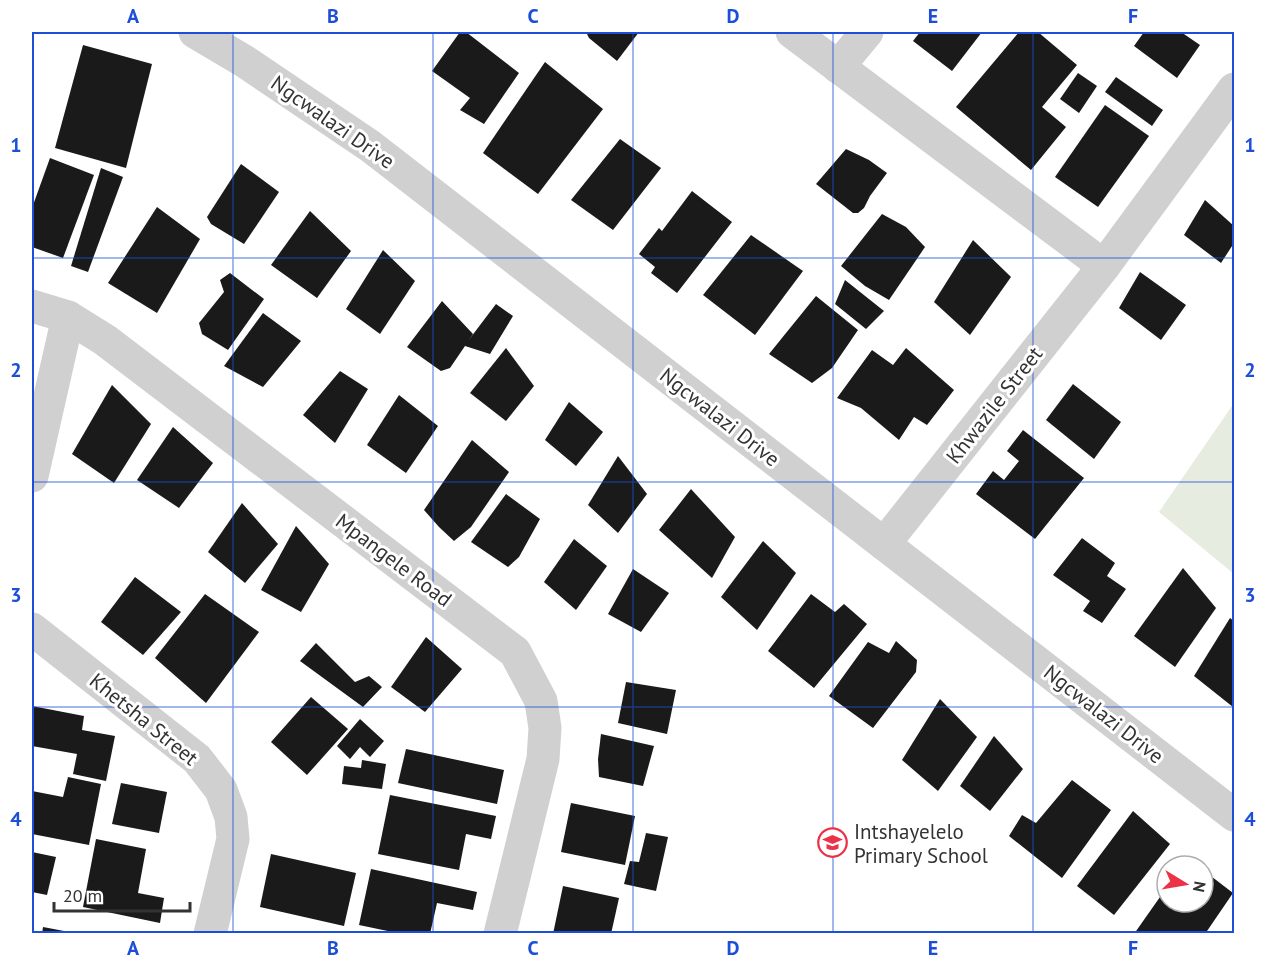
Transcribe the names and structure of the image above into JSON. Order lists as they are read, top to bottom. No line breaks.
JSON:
{"streets":{"street":["Ngcwalazi Drive","Khwazile Street","Mpangele Road","Khetsha Street"]},"crossings":[["Ngcwalazi Drive","Khwazile Street"]],"places":{"school or university":["Intshayelelo Primary School"]},"scale_bar":"20 m","north":"right","grid":{"columns":["A","B","C","D","E","F"],"rows":["1","2","3","4"]}}
